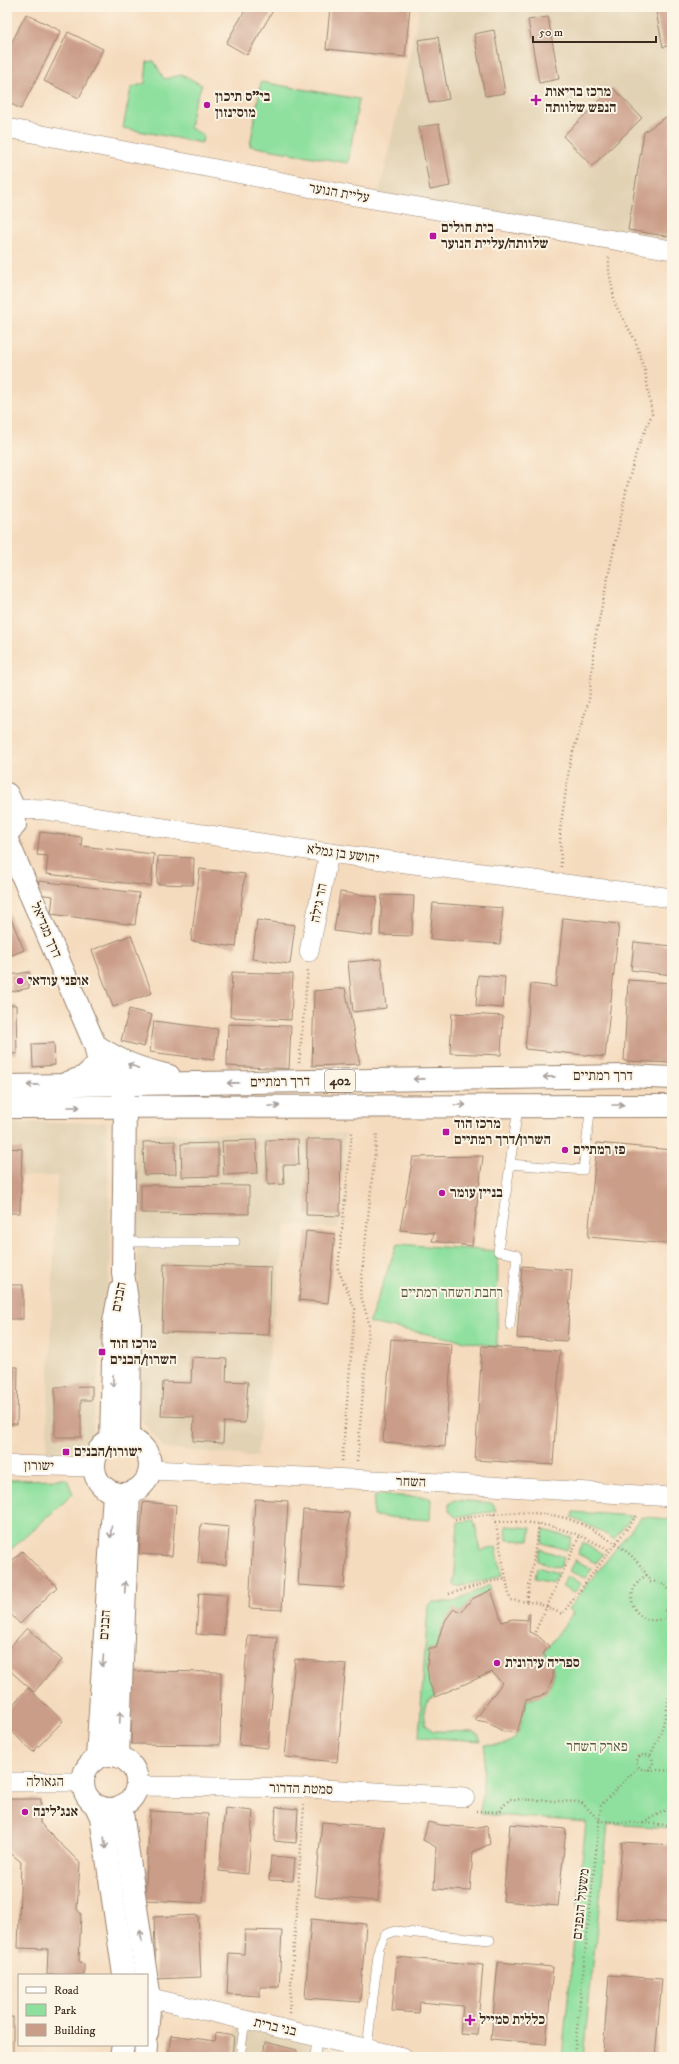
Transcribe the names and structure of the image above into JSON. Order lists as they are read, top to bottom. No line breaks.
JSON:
{"streets":{"main road":["דרך מגדיאל","דרך רמתיים","402","הבנים"],"street":["עליית הנוער","יהושע בן גמלא","הר גילה","ישורון","השחר","הגאולה","סמטת הדרור","בני ברית"],"path":["משעול הגפנים"]},"crossings":[["יהושע בן גמלא","הר גילה"],["דרך מגדיאל","דרך רמתיים"],["דרך מגדיאל","הבנים"],["דרך רמתיים","הבנים"],["הבנים","ישורון"],["הבנים","השחר"],["הבנים","הגאולה"],["הבנים","סמטת הדרור"],["ישורון","השחר"],["הגאולה","סמטת הדרור"]],"parks":["רחבת השחר רמתיים","פארק השחר"],"places":{"health":["מרכז בריאות הנפש שלוותה","כללית סמייל"],"other":["בי\"ס תיכון מוסינזון","אופני עודאי","פז רמתיים","בניין עומר","ספריה עירונית","אנג'לינה"],"transit":["בית חולים שלוותה/עליית הנוער","מרכז הוד השרון/דרך רמתיים","מרכז הוד השרון/הבנים","ישורון/הבנים"]},"legend":["Road","Park","Building"],"scale_bar":"50 m"}
